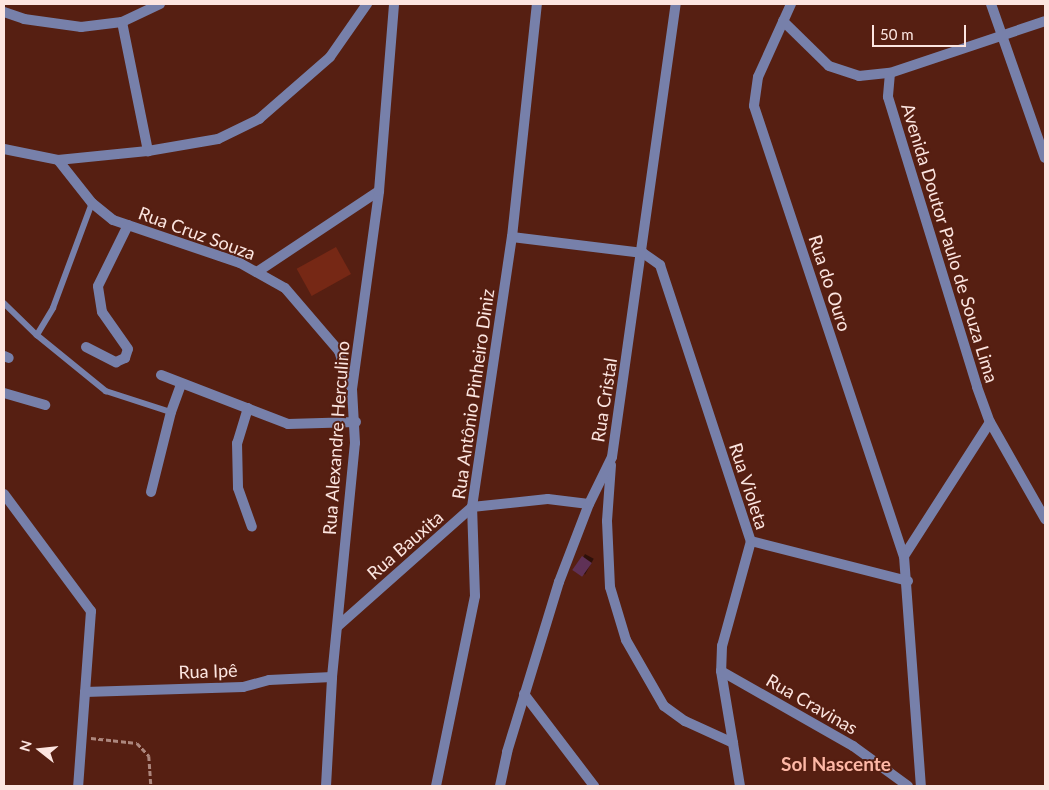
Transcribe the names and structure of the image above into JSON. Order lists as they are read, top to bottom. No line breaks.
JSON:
{"streets":{"street":["Rua Cruz Souza","Avenida Doutor Paulo de Souza Lima","Rua do Ouro","Rua Antônio Pinheiro Diniz","Rua Cristal","Rua Alexandre Herculino","Rua Violeta","Rua Bauxita","Rua Ipê","Rua Cravinas"]},"crossings":[["Rua Cruz Souza","Rua Alexandre Herculino"],["Rua Antônio Pinheiro Diniz","Rua Bauxita"],["Rua Cristal","Rua Violeta"],["Rua Alexandre Herculino","Rua Bauxita"],["Rua Alexandre Herculino","Rua Ipê"],["Rua Violeta","Rua Cravinas"]],"districts":["Sol Nascente"],"scale_bar":"50 m","north":"left"}
